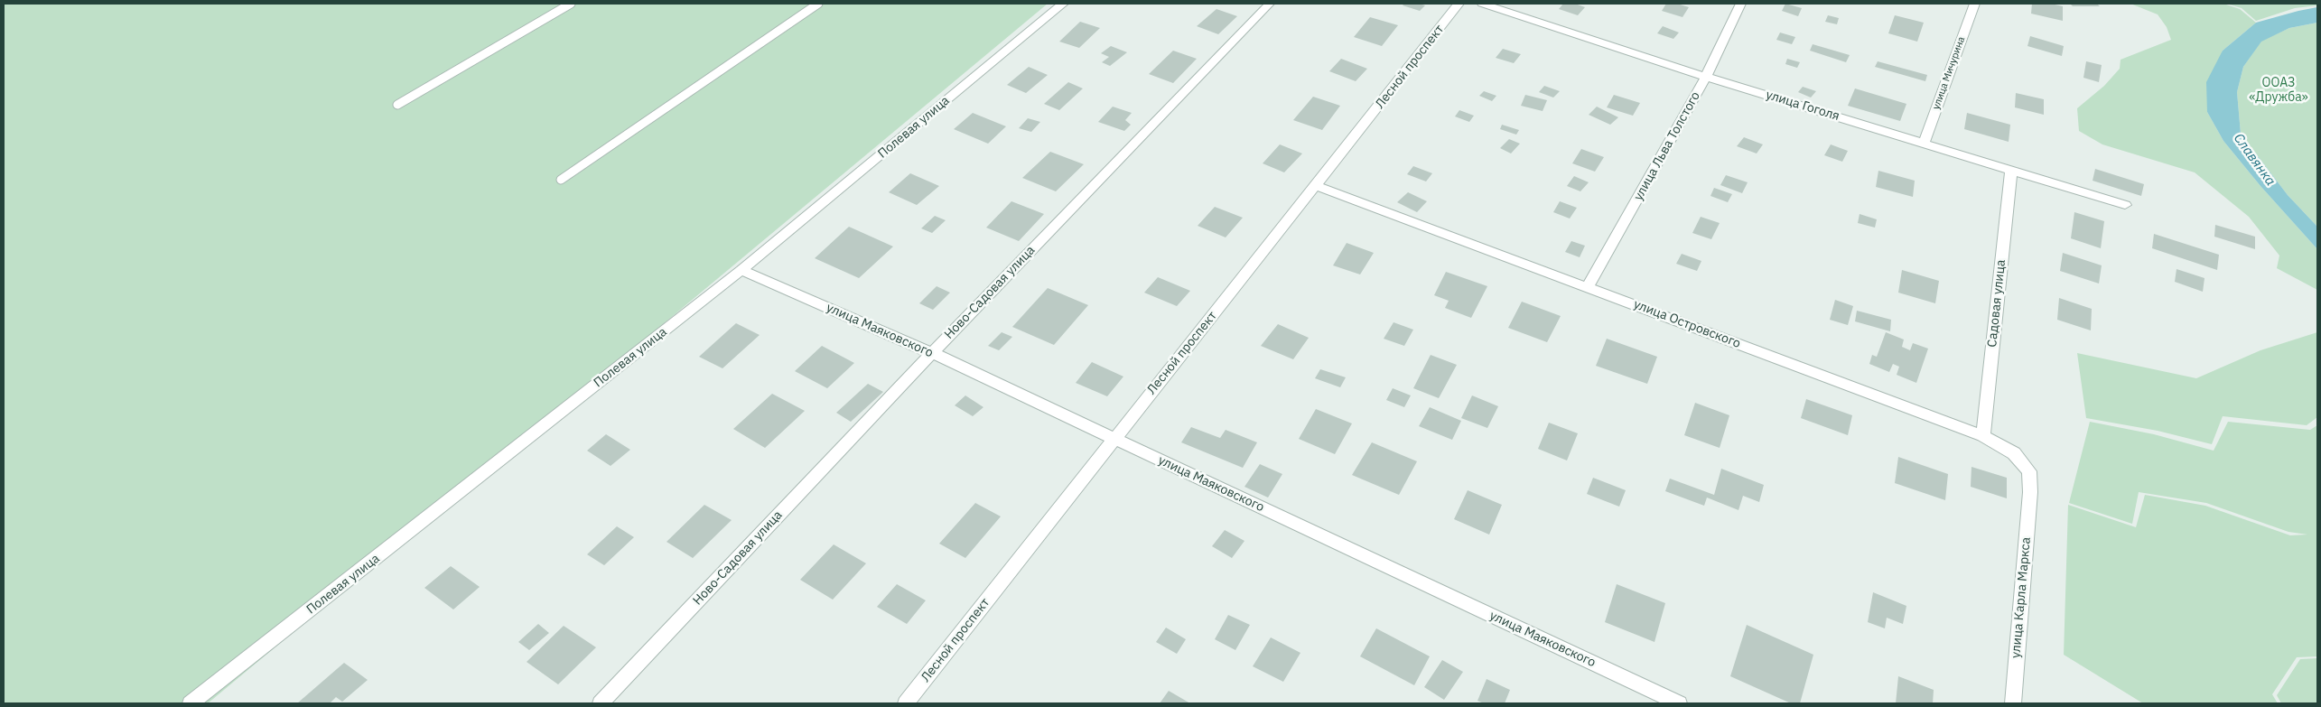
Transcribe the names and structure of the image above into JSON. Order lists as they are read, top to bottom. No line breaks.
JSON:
{"streets":{"street":["Лесной проспект","улица Мичурина","улица Гоголя","Полевая улица","улица Льва Толстого","Ново-Садовая улица","Садовая улица","улица Островского","улица Маяковского","улица Карла Маркса"]},"crossings":[["Лесной проспект","улица Островского"],["Лесной проспект","улица Маяковского"],["улица Мичурина","улица Гоголя"],["улица Гоголя","улица Льва Толстого"],["улица Гоголя","Садовая улица"],["Полевая улица","улица Маяковского"],["улица Льва Толстого","улица Островского"],["Ново-Садовая улица","улица Маяковского"],["Садовая улица","улица Островского"],["улица Островского","улица Карла Маркса"]],"water":["Славянка"],"parks":["ООАЗ «Дружба»"]}
